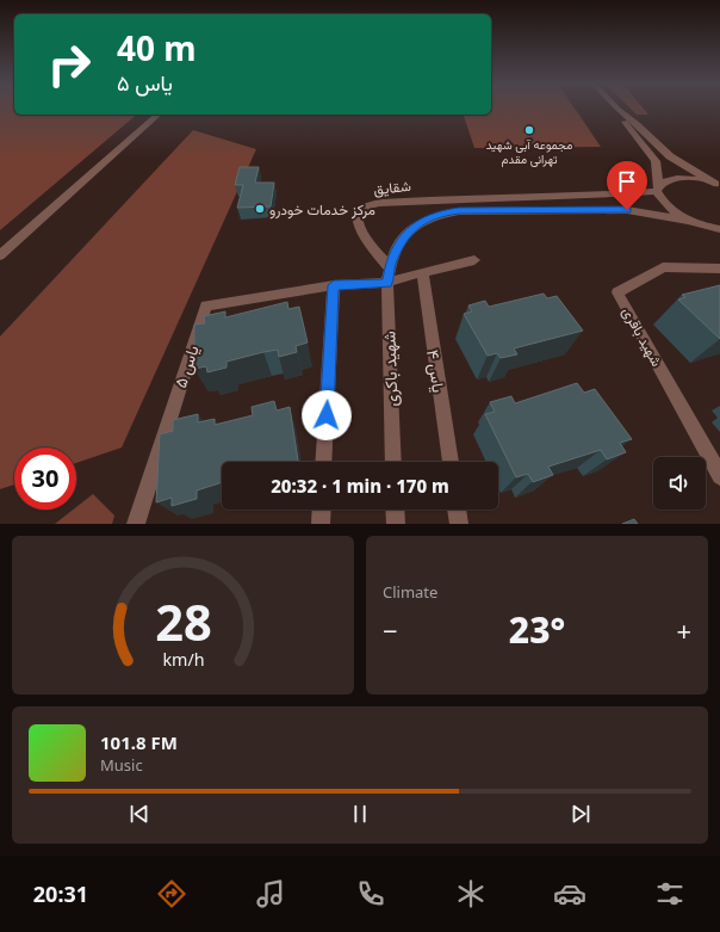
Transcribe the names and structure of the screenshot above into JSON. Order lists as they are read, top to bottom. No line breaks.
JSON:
{"streets":{"street":["شقایق","شهید باقری","یاس ۵","شهید باکری","یاس ۴"]},"crossings":[["شقایق","یاس ۵"],["شقایق","شهید باکری"],["یاس ۵","شهید باکری"]],"places":["مجموعه آبی شهید تهرانی مقدم","مرکز خدمات خودرو"],"page":{"turn":["40 m","یاس ۵"],"limit":"30","trip":"20:32 · 1 min · 170 m","tile":"Climate","heat":["−","23°","+"],"song":["101.8 FM","Music"],"tabs":"20:31","gauge":["28","km/h"]}}
